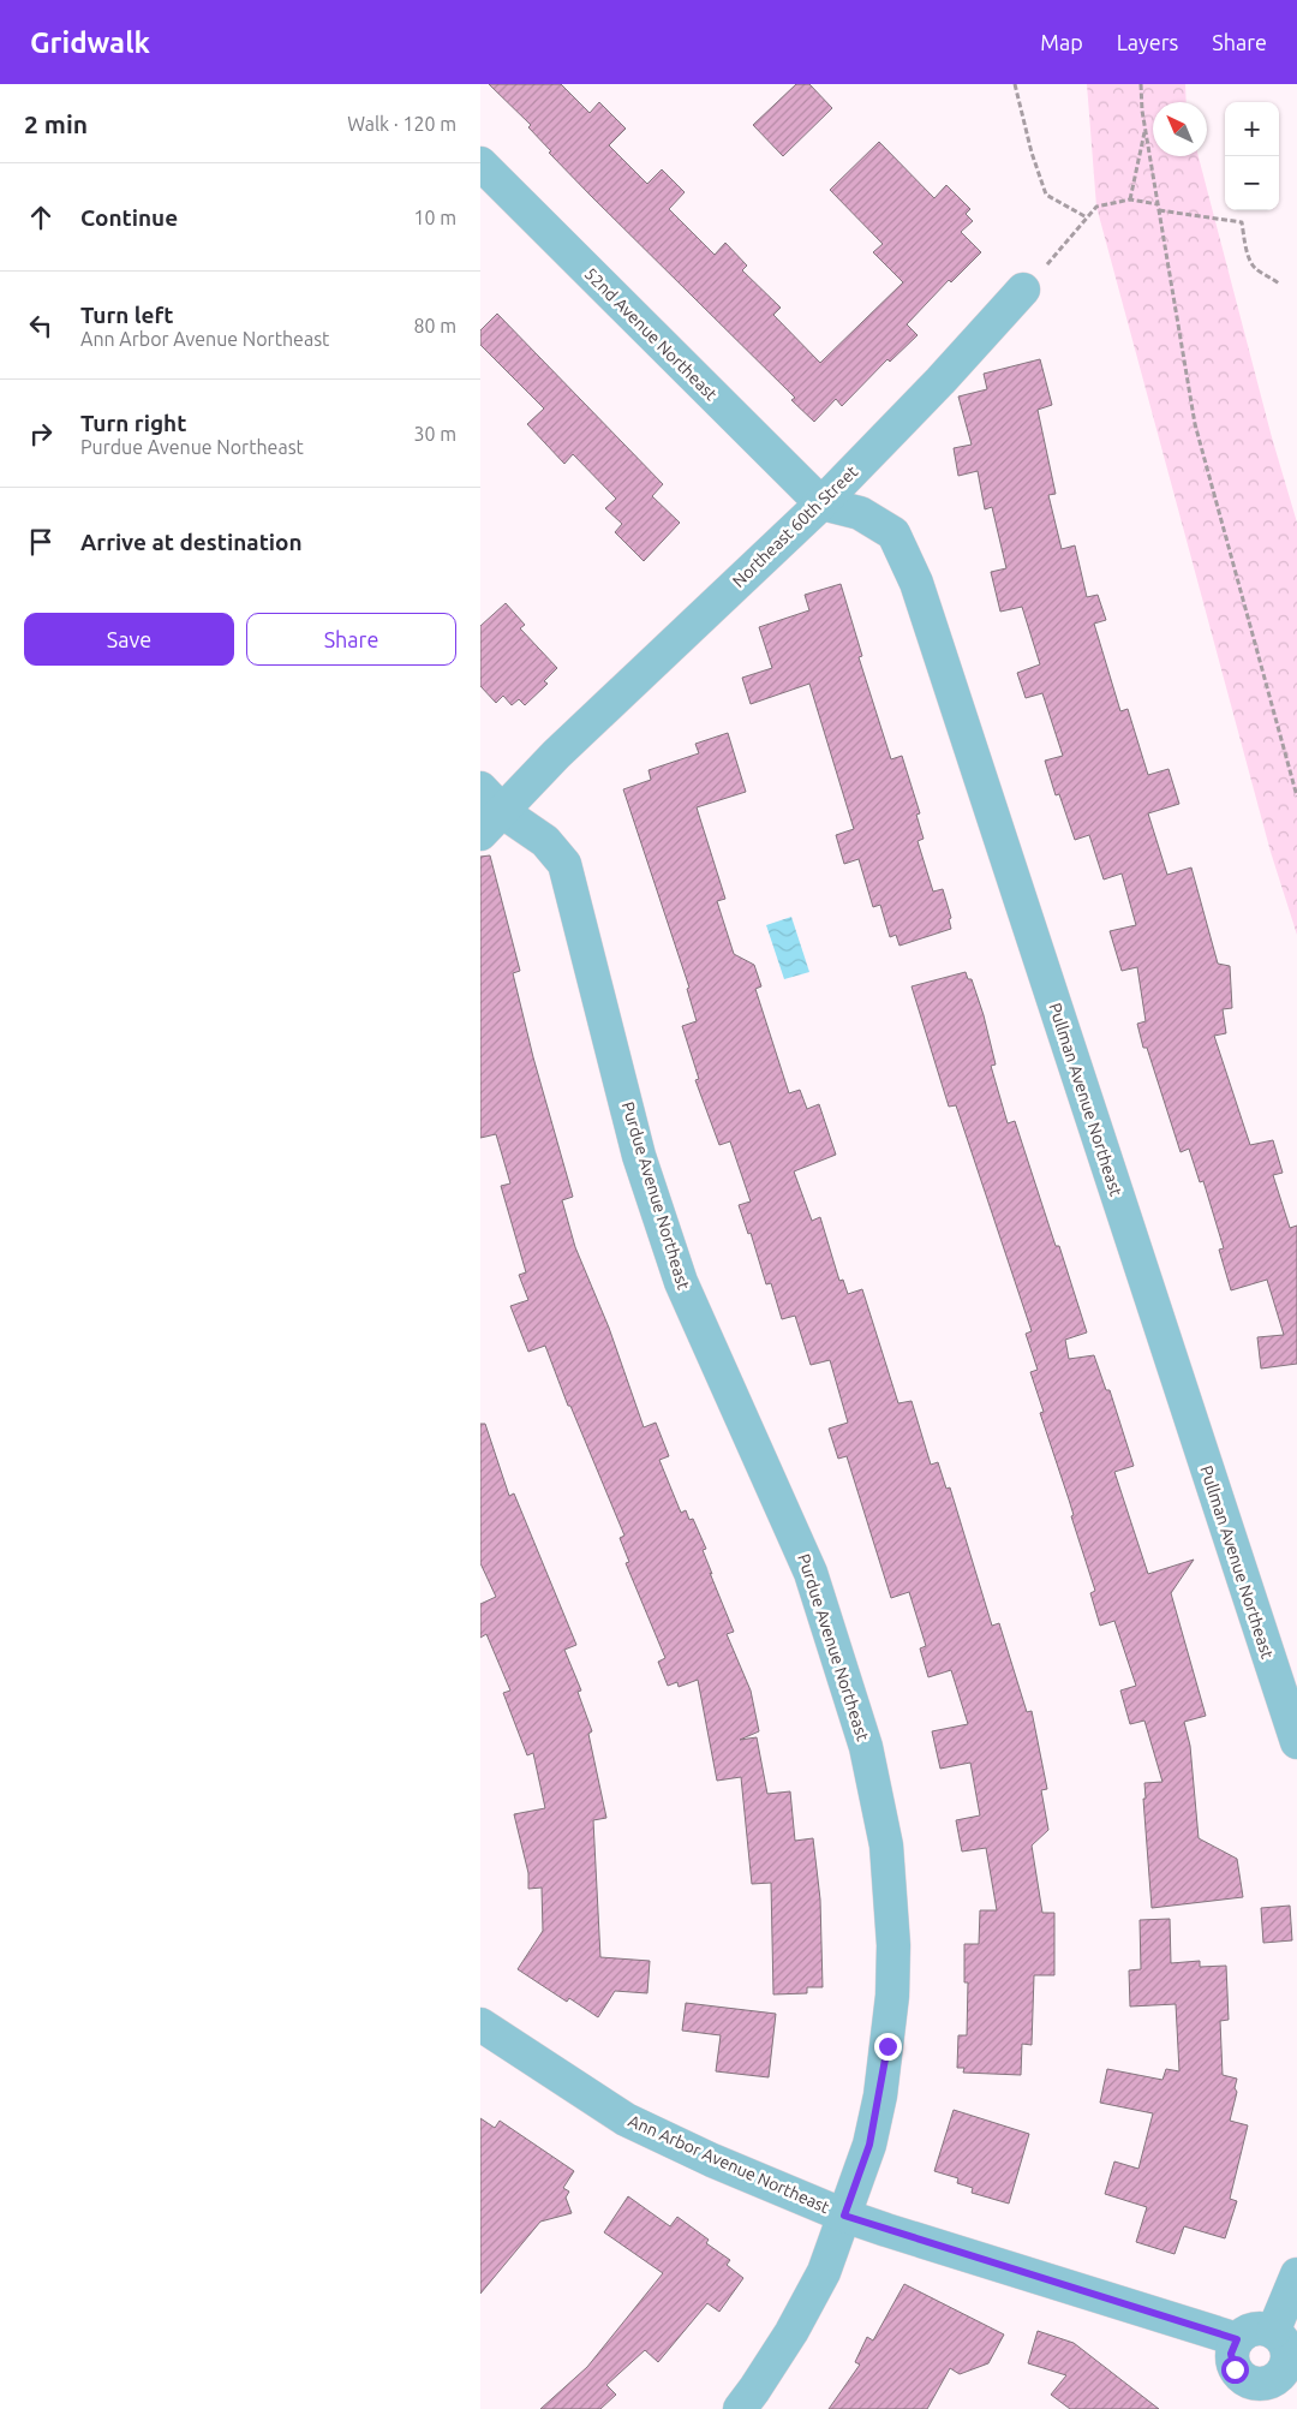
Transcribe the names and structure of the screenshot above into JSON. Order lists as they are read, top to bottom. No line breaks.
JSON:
{"streets":{"street":["52nd Avenue Northeast","Northeast 60th Street","Pullman Avenue Northeast","Purdue Avenue Northeast","Ann Arbor Avenue Northeast"]},"crossings":[["52nd Avenue Northeast","Northeast 60th Street"],["52nd Avenue Northeast","Pullman Avenue Northeast"],["Northeast 60th Street","Pullman Avenue Northeast"],["Northeast 60th Street","Purdue Avenue Northeast"],["Purdue Avenue Northeast","Ann Arbor Avenue Northeast"]],"north":"top left","page":{"header":"Gridwalk","nav":["Map","Layers","Share"],"heading":["2 min","Walk · 120 m"],"map_buttons":["+","−"],"list":[["Continue","10 m"],["Turn left","Ann Arbor Avenue Northeast","80 m"],["Turn right","Purdue Avenue Northeast","30 m"],"Arrive at destination"],"buttons":["Save","Share"]}}
